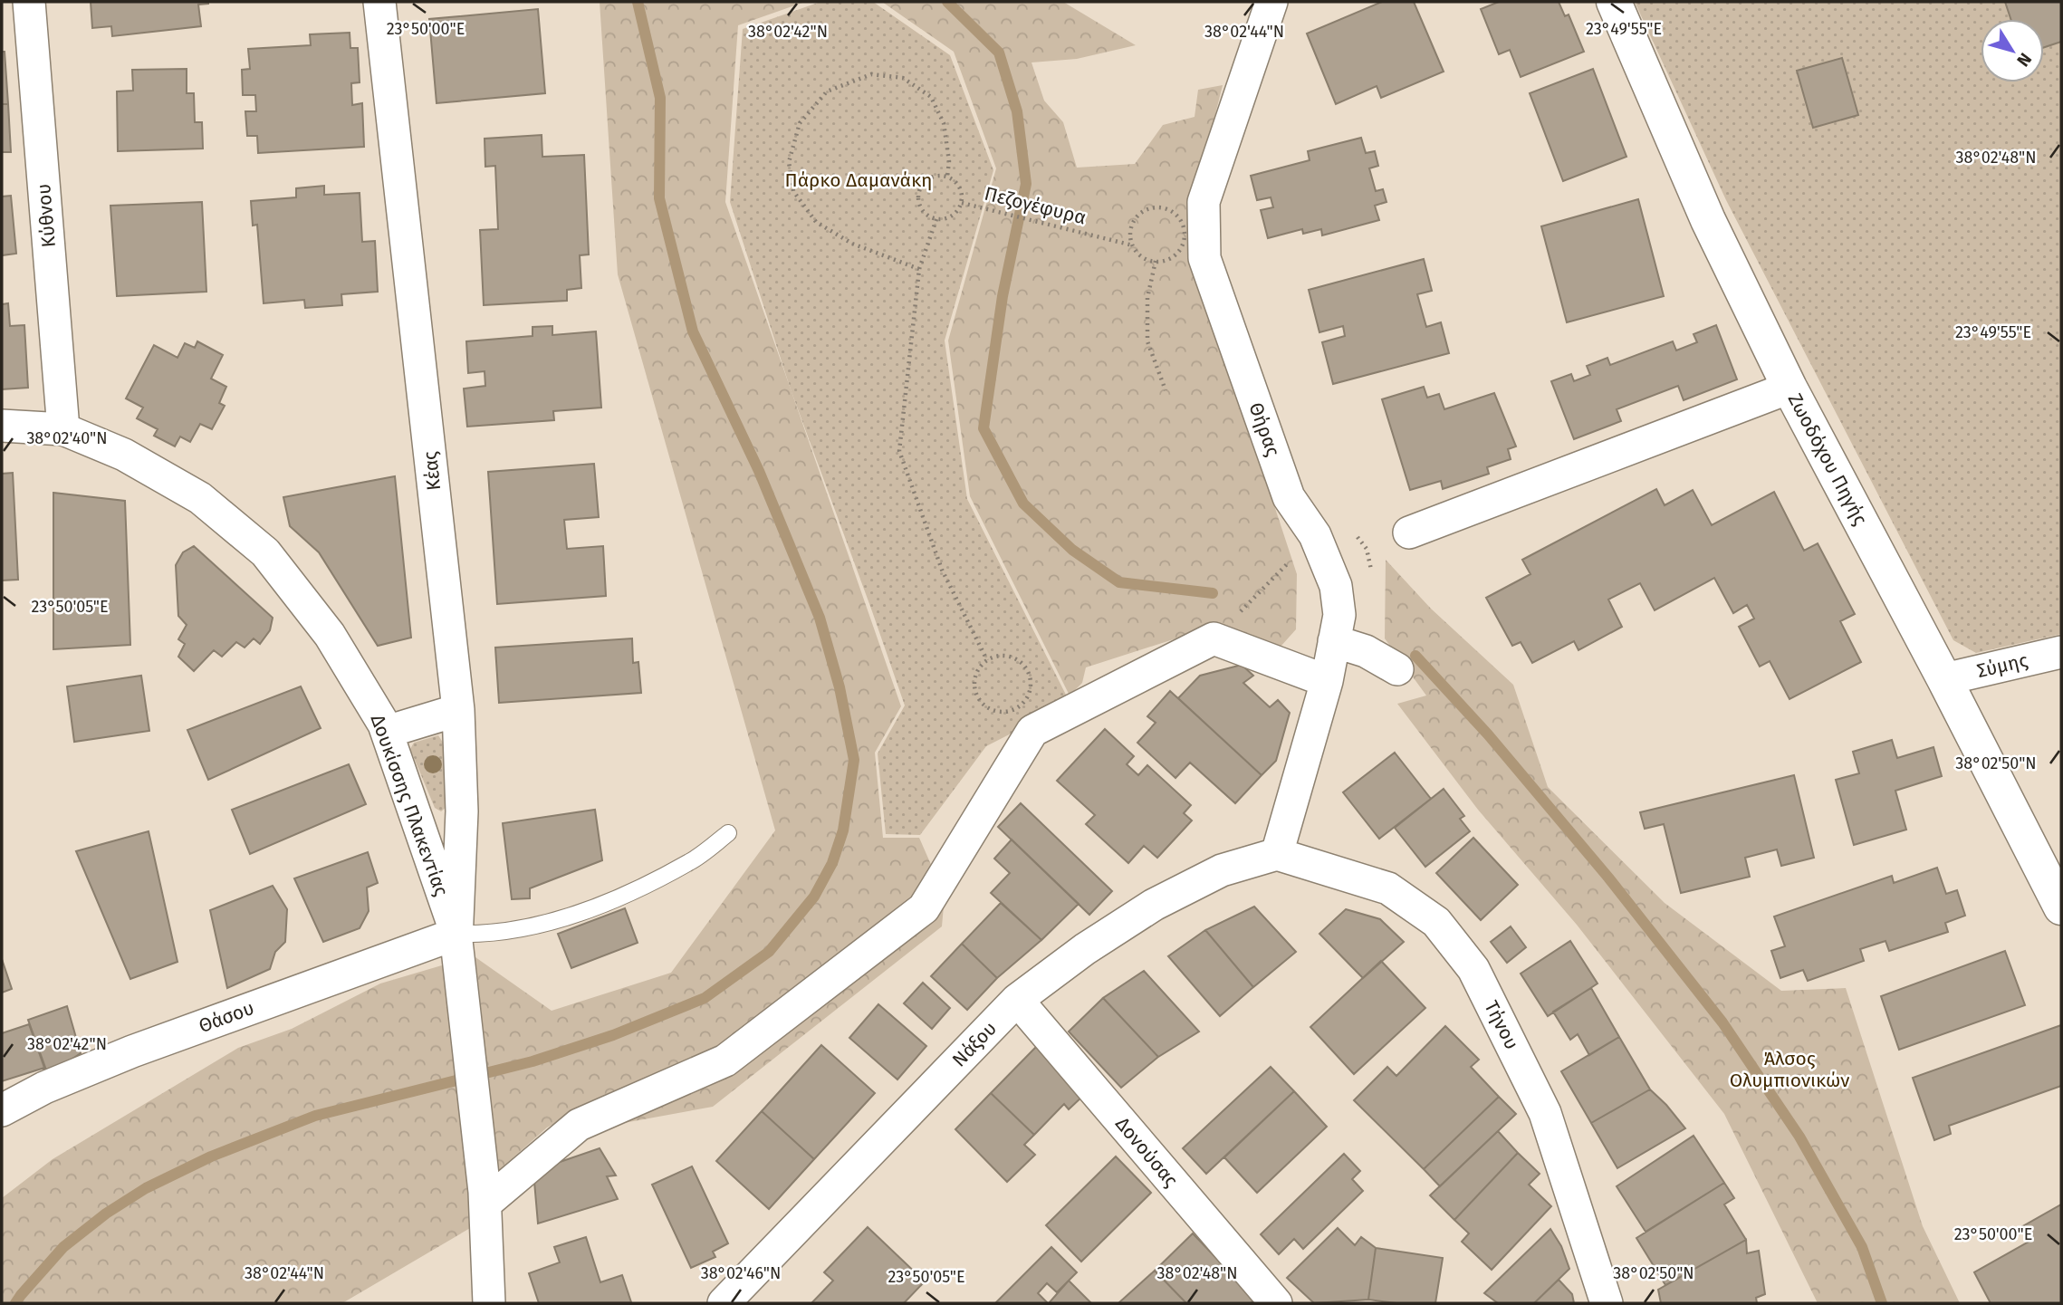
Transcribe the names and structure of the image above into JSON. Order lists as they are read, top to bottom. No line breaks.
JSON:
{"streets":{"street":["Κύθνου","Θήρας","Ζωοδόχου Πηγής","Κέας","Σύμης","Δουκίσσης Πλακεντίας","Θάσου","Τήνου","Νάξου","Δονούσας"],"path":["Πεζογέφυρα"]},"crossings":[["Κύθνου","Δουκίσσης Πλακεντίας"],["Θήρας","Τήνου"],["Θήρας","Νάξου"],["Ζωοδόχου Πηγής","Σύμης"],["Κέας","Δουκίσσης Πλακεντίας"],["Κέας","Θάσου"],["Δουκίσσης Πλακεντίας","Θάσου"],["Τήνου","Νάξου"],["Νάξου","Δονούσας"]],"parks":["Πάρκο Δαμανάκη","Άλσος Ολυμπιονικών"],"north":"bottom right","coordinates":["23°49'55\"E","23°50'00\"E","38°02'42\"N","38°02'44\"N","38°02'48\"N","38°02'40\"N","23°50'05\"E","38°02'50\"N","38°02'46\"N"]}
